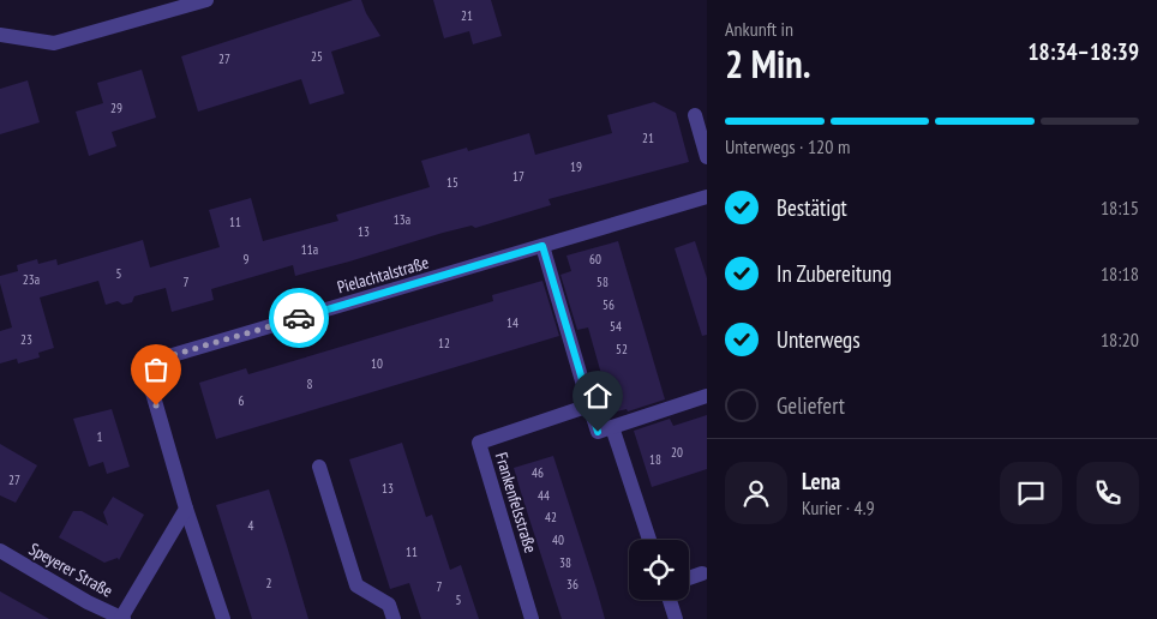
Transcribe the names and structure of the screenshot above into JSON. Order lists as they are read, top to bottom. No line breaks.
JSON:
{"streets":{"street":["Pielachtalstraße","Frankenfelsstraße","Speyerer Straße"]},"house_numbers":["21","25","27","29","21","19","17","15","13a","11","13","11a","9","60","5","23a","7","58","56","14","54","23","12","52","10","8","6","1","20","18","46","27","13","44","42","4","40","11","38","2","36","7","5"],"page":{"heading":["2 Min.","Ankunft in","18:34–18:39"],"panel":["Lena","Kurier · 4.9"],"bar":"Unterwegs · 120 m","list":[["Bestätigt","18:15"],["In Zubereitung","18:18"],["Unterwegs","18:20"],"Geliefert"]}}
